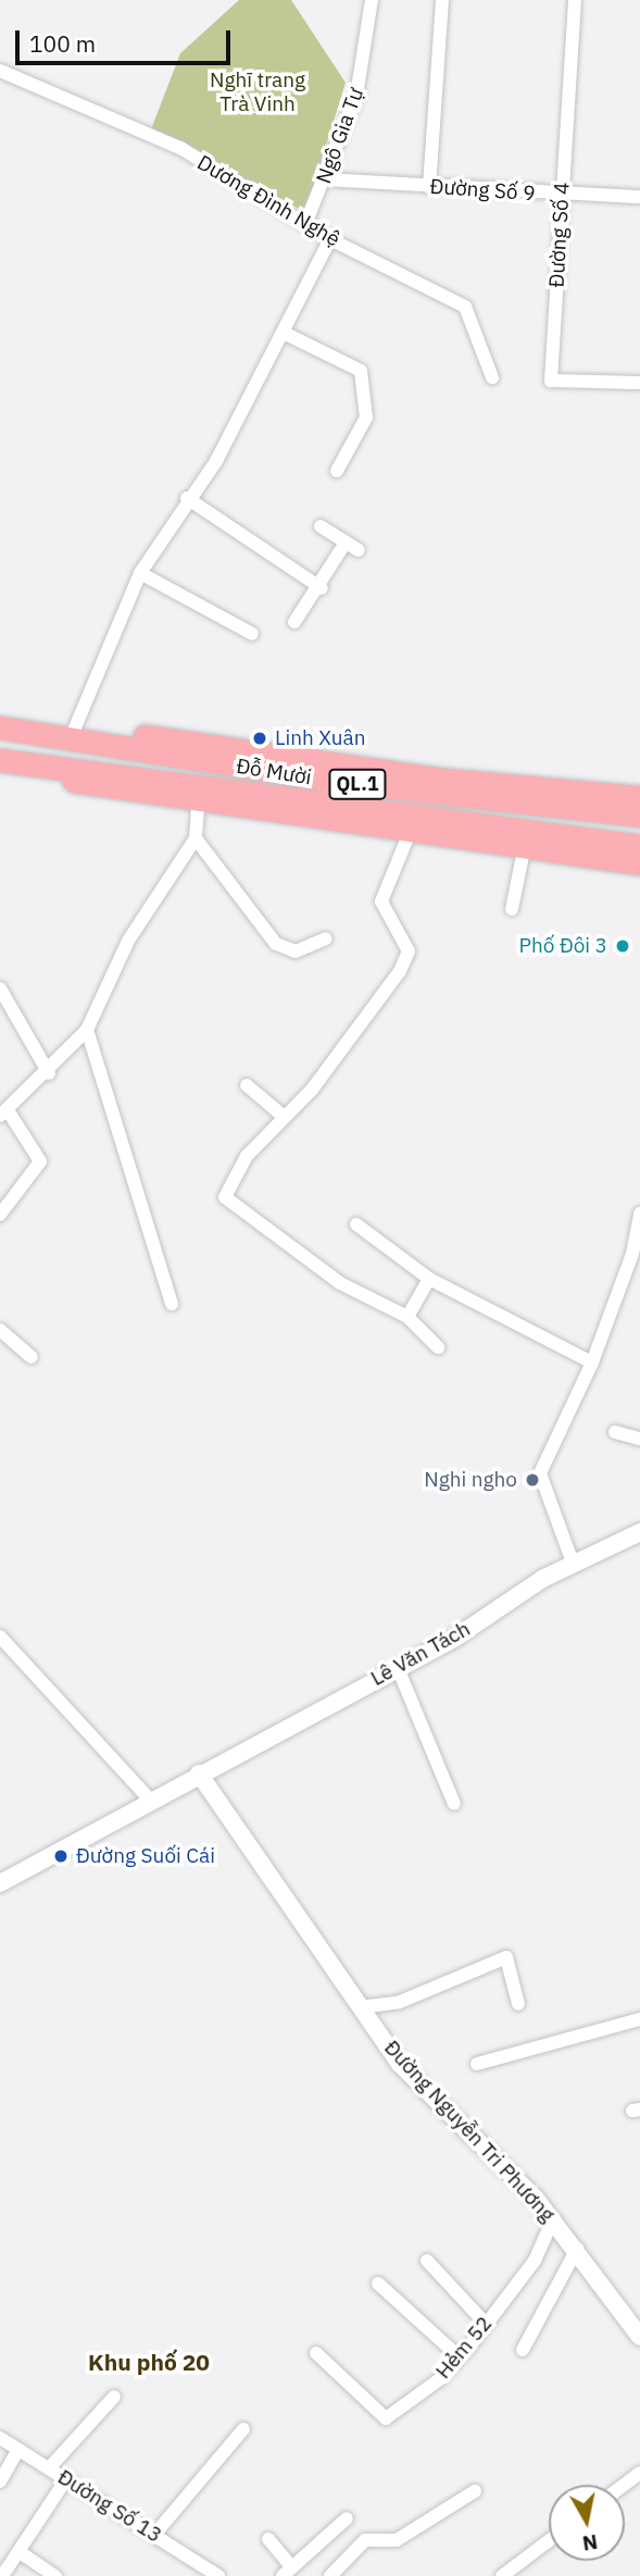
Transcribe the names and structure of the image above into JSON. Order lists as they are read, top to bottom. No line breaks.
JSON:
{"streets":{"highway":["Đỗ Mười","QL.1"],"main road":["Lê Văn Tách","Đường Nguyễn Tri Phương"],"street":["Ngô Gia Tự","Đường Số 9","Dương Đình Nghệ","Đường Số 4","Hẻm 52","Đường Số 13"]},"crossings":[["Ngô Gia Tự","Đường Số 9"],["Ngô Gia Tự","Dương Đình Nghệ"],["Đường Số 9","Đường Số 4"],["Lê Văn Tách","Đường Nguyễn Tri Phương"],["Đường Nguyễn Tri Phương","Hẻm 52"]],"districts":["Khu phố 20"],"parks":["Nghĩ trang Trà Vinh"],"places":["Linh Xuân","Phố Đôi 3","Nghi ngho","Đường Suối Cái"],"scale_bar":"100 m","north":"bottom"}
